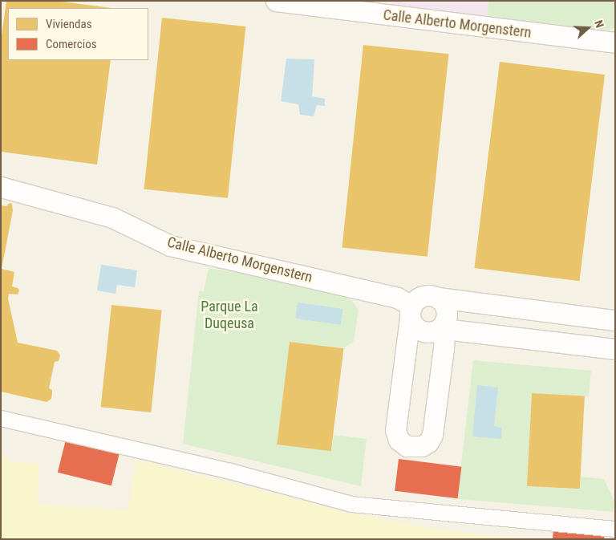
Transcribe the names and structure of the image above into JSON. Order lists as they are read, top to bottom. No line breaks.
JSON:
{"streets":{"street":["Calle Alberto Morgenstern"]},"parks":["Parque La Duqeusa"],"legend":["Viviendas","Comercios"],"north":"right"}
